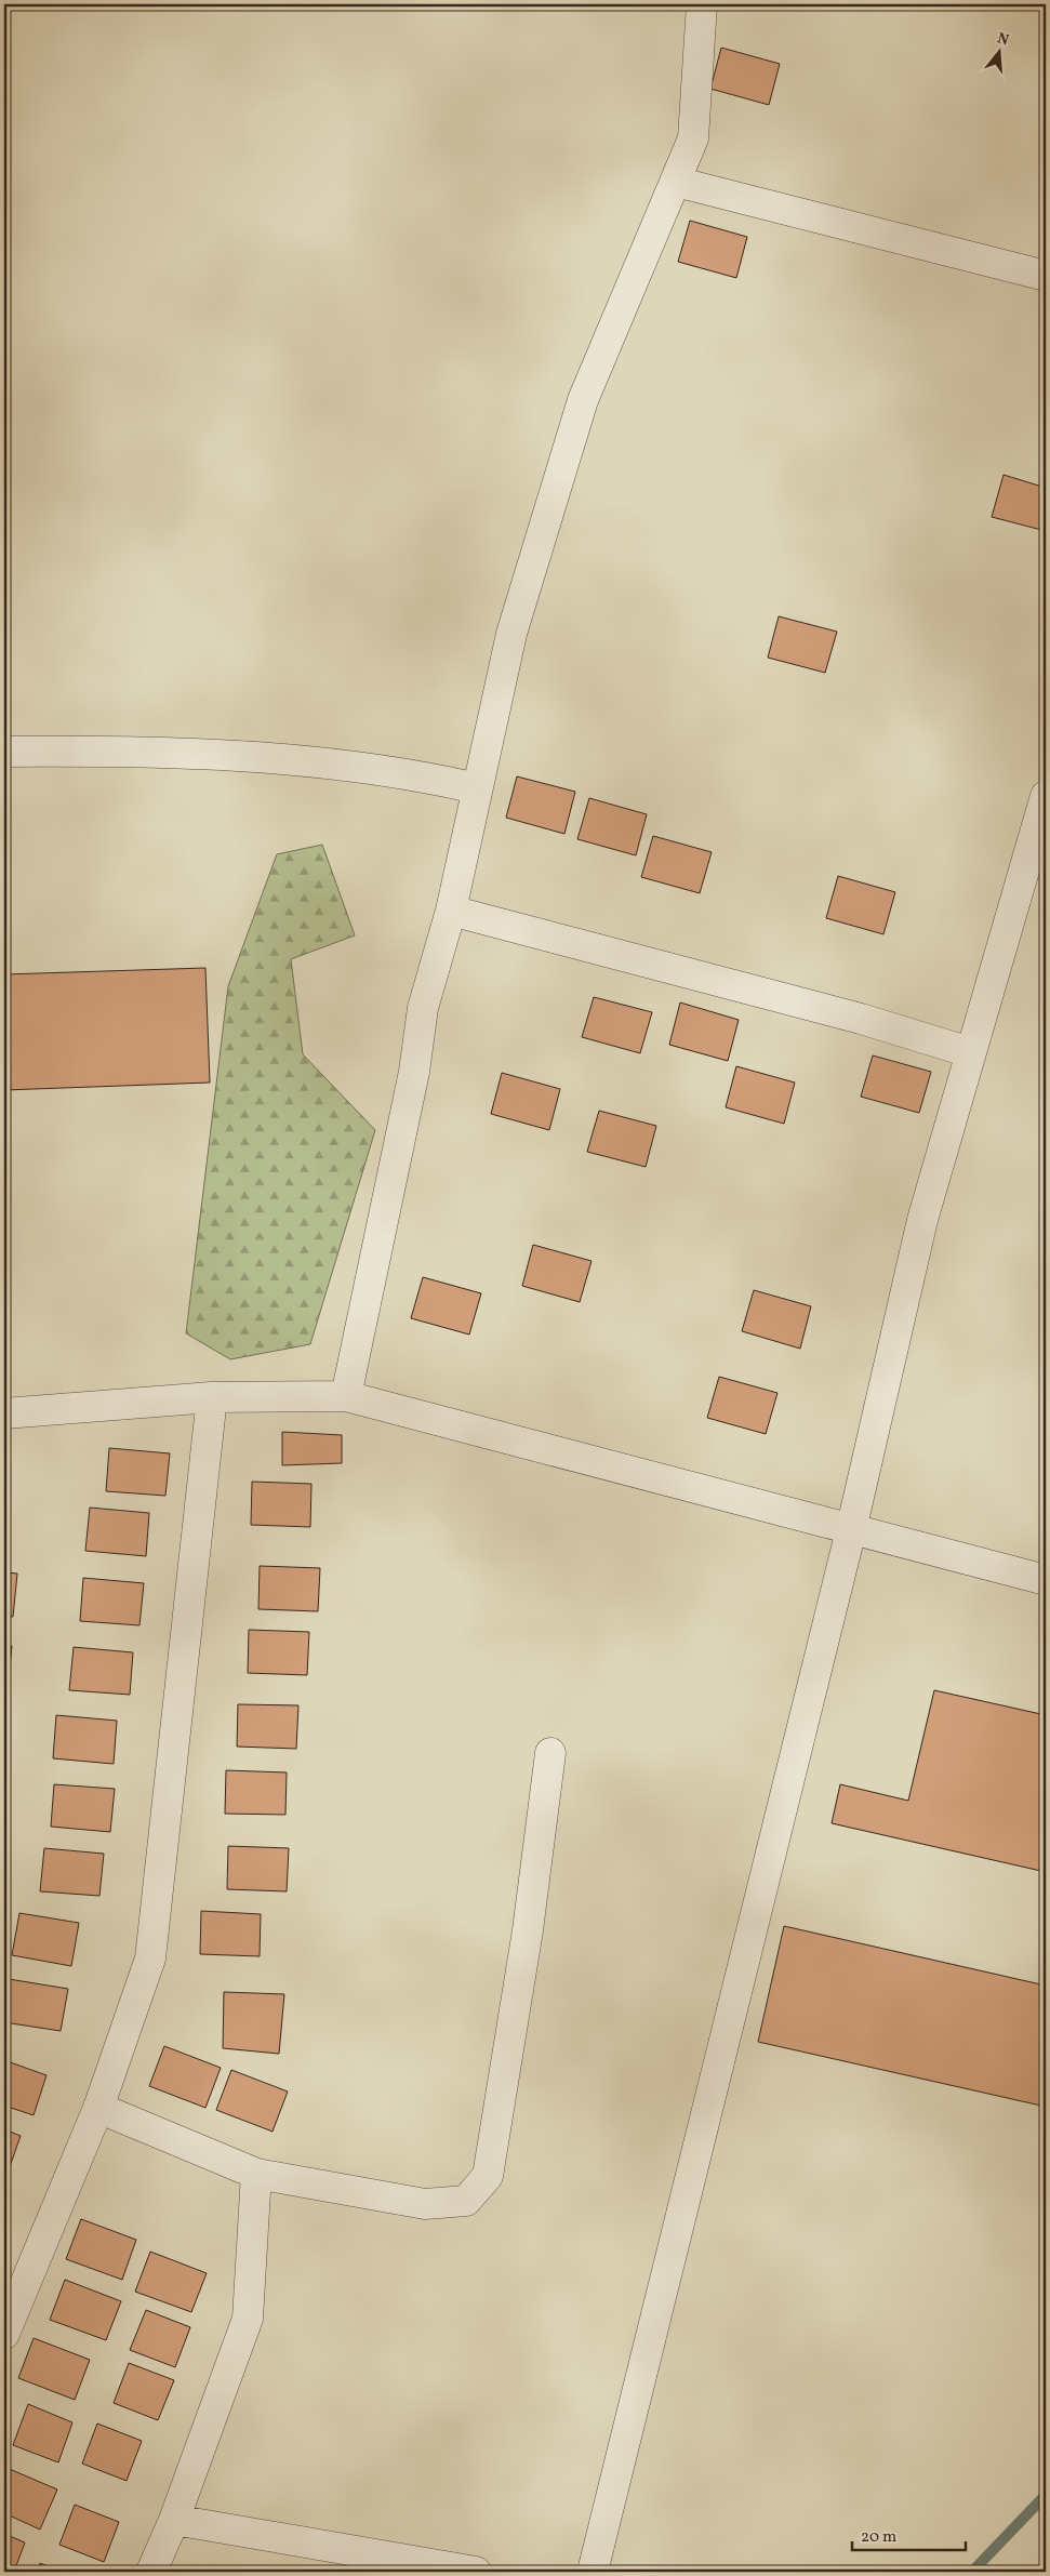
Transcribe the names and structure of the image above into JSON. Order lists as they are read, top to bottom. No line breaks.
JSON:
{"scale_bar":"20 m","north":"top"}
